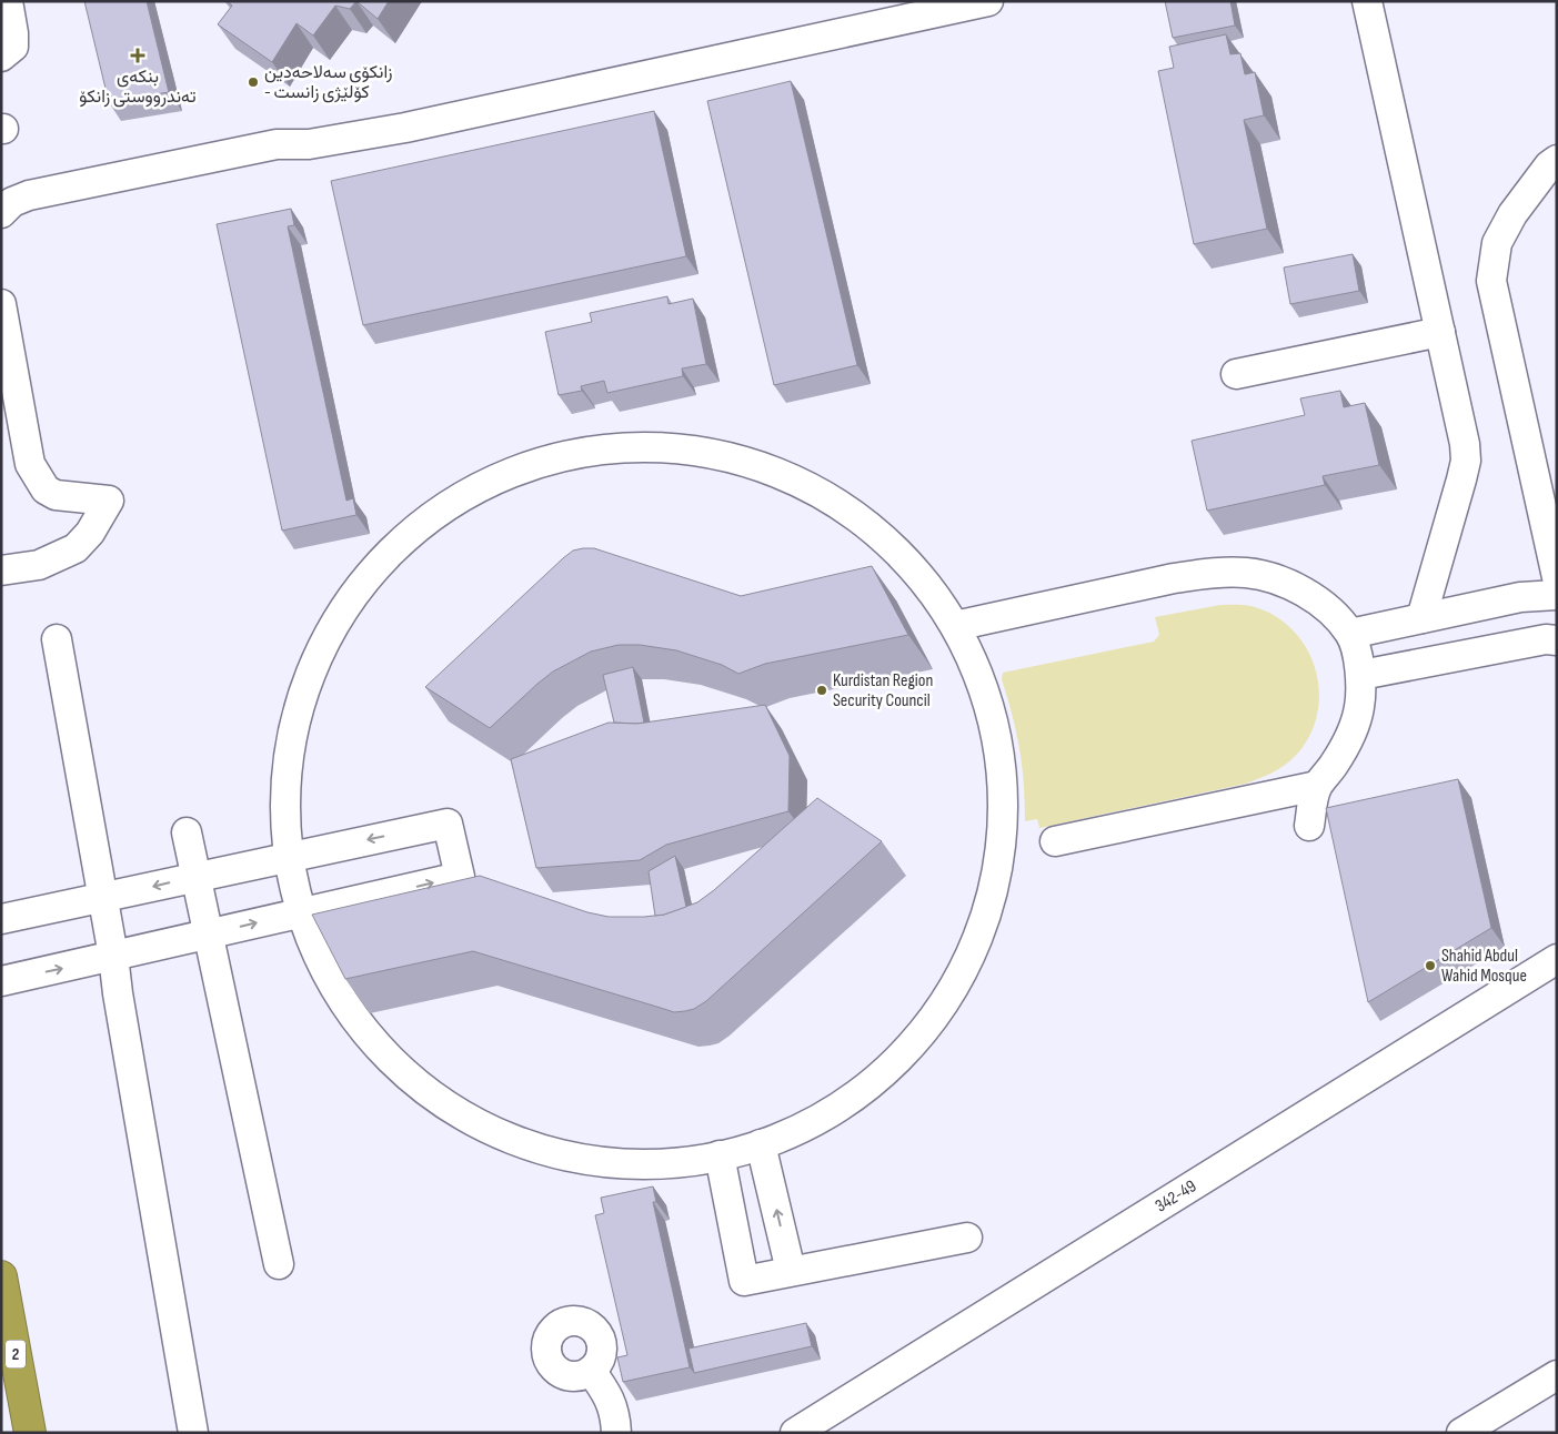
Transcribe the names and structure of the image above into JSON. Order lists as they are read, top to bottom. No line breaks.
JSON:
{"streets":{"highway":["2"],"street":["342-49"]},"places":{"health":["بنکەی تەندرووستی زانکۆ"],"other":["زانکۆی سەلاحەدین - کۆلێژی زانست","Kurdistan Region Security Council","Shahid Abdul Wahid Mosque"]}}
